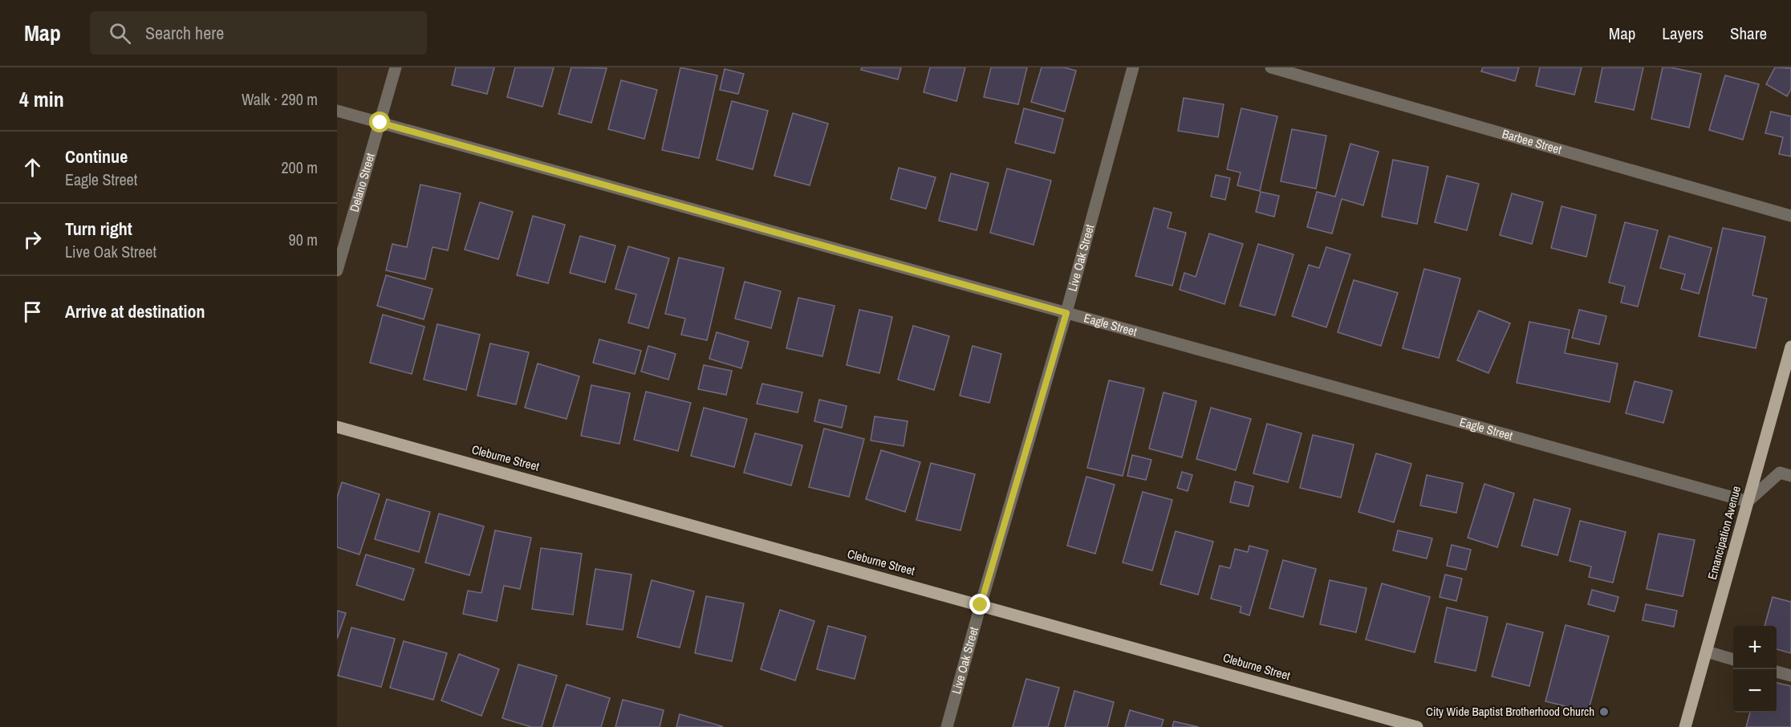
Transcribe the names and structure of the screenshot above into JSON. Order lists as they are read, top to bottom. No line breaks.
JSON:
{"streets":{"main road":["Cleburne Street","Emancipation Avenue"],"street":["Barbee Street","Delano Street","Live Oak Street","Eagle Street"]},"crossings":[["Delano Street","Eagle Street"],["Live Oak Street","Eagle Street"],["Live Oak Street","Cleburne Street"],["Eagle Street","Emancipation Avenue"]],"places":["City Wide Baptist Brotherhood Church"],"page":{"header":"Map","search":"Search here","nav":["Map","Layers","Share"],"heading":["4 min","Walk · 290 m"],"list":[["Continue","Eagle Street","200 m"],["Turn right","Live Oak Street","90 m"],"Arrive at destination"],"map_buttons":["+","−"]}}
